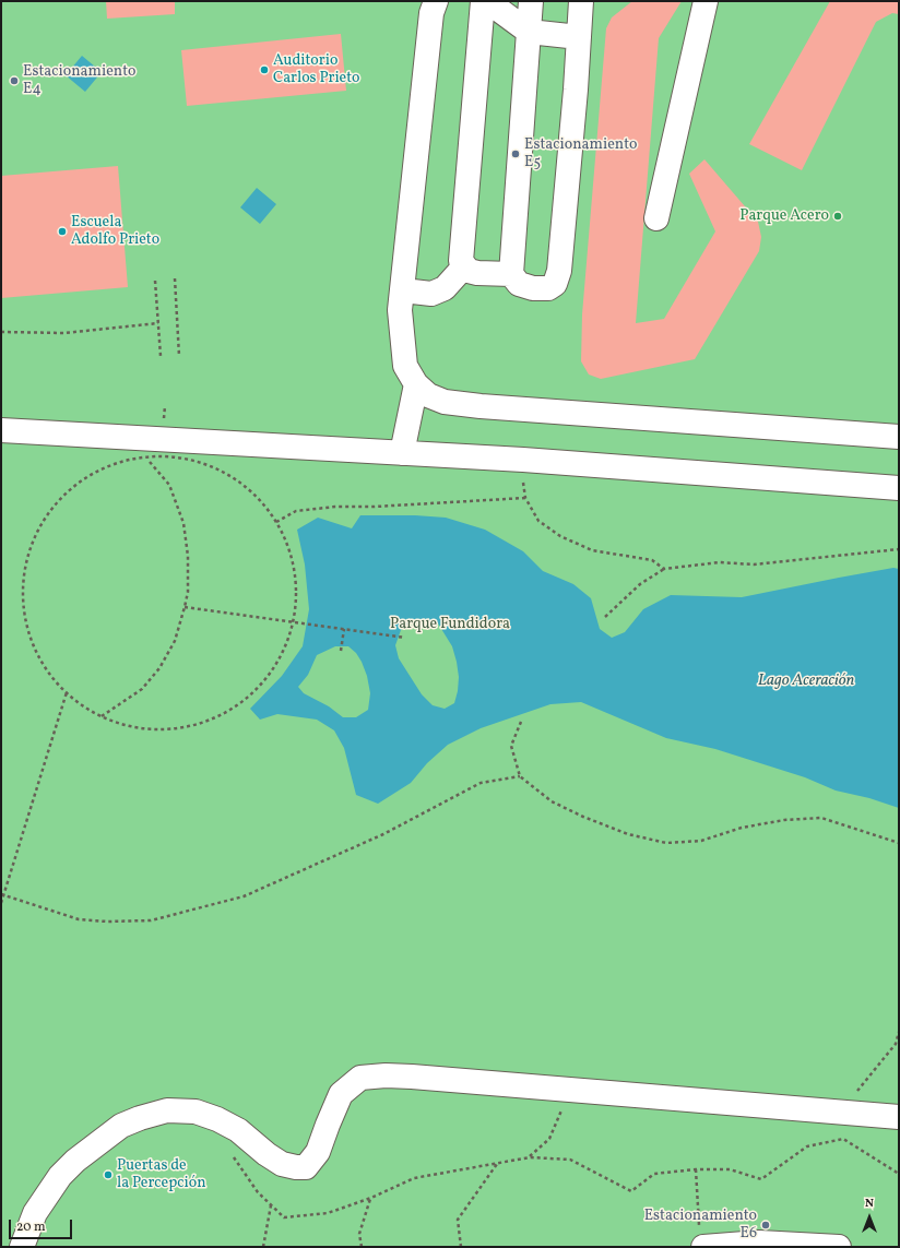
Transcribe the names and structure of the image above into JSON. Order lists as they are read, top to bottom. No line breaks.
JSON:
{"water":["Lago Aceración"],"parks":["Parque Fundidora"],"places":["Auditorio Carlos Prieto","Estacionamiento E4","Estacionamiento E5","Parque Acero","Escuela Adolfo Prieto","Puertas de la Percepción","Estacionamiento E6"],"scale_bar":"20 m","north":"top"}
